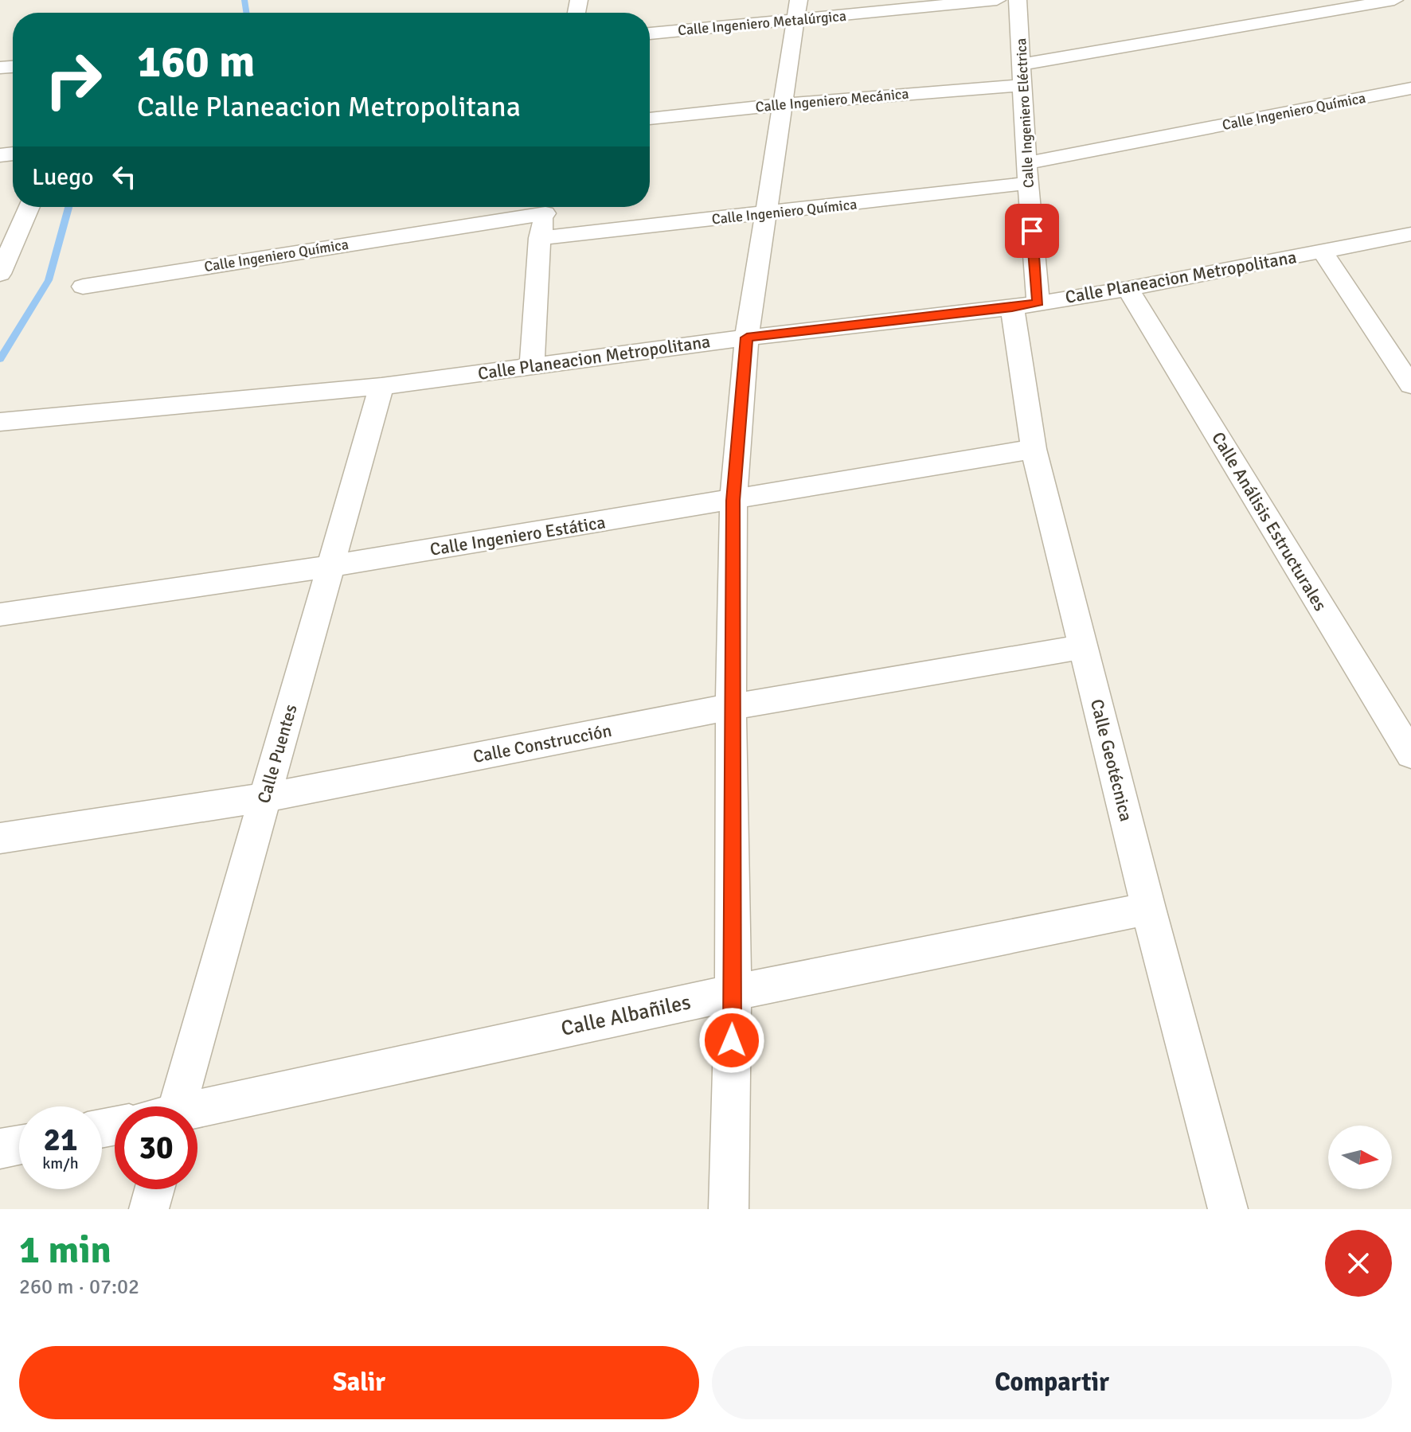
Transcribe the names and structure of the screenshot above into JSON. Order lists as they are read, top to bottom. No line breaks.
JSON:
{"streets":{"street":["Calle Ingeniero Metalúrgica","Calle Ingeniero Mecánica","Calle Ingeniero Química","Calle Ingeniero Eléctrica","Calle Planeacion Metropolitana","Calle Análisis Estructurales","Calle Ingeniero Estática","Calle Construcción","Calle Puentes","Calle Geotécnica","Calle Albañiles"]},"crossings":[["Calle Ingeniero Mecánica","Calle Ingeniero Eléctrica"],["Calle Ingeniero Química","Calle Ingeniero Eléctrica"],["Calle Ingeniero Eléctrica","Calle Planeacion Metropolitana"],["Calle Ingeniero Eléctrica","Calle Geotécnica"],["Calle Planeacion Metropolitana","Calle Análisis Estructurales"],["Calle Planeacion Metropolitana","Calle Puentes"],["Calle Planeacion Metropolitana","Calle Geotécnica"],["Calle Ingeniero Estática","Calle Puentes"],["Calle Ingeniero Estática","Calle Geotécnica"],["Calle Construcción","Calle Puentes"],["Calle Construcción","Calle Geotécnica"],["Calle Geotécnica","Calle Albañiles"]],"north":"right","page":{"turn":["160 m","Calle Planeacion Metropolitana"],"then":"Luego","speed":"21 km/h","limit":"30","heading":["1 min","260 m · 07:02"],"buttons":["Salir","Compartir"]}}
